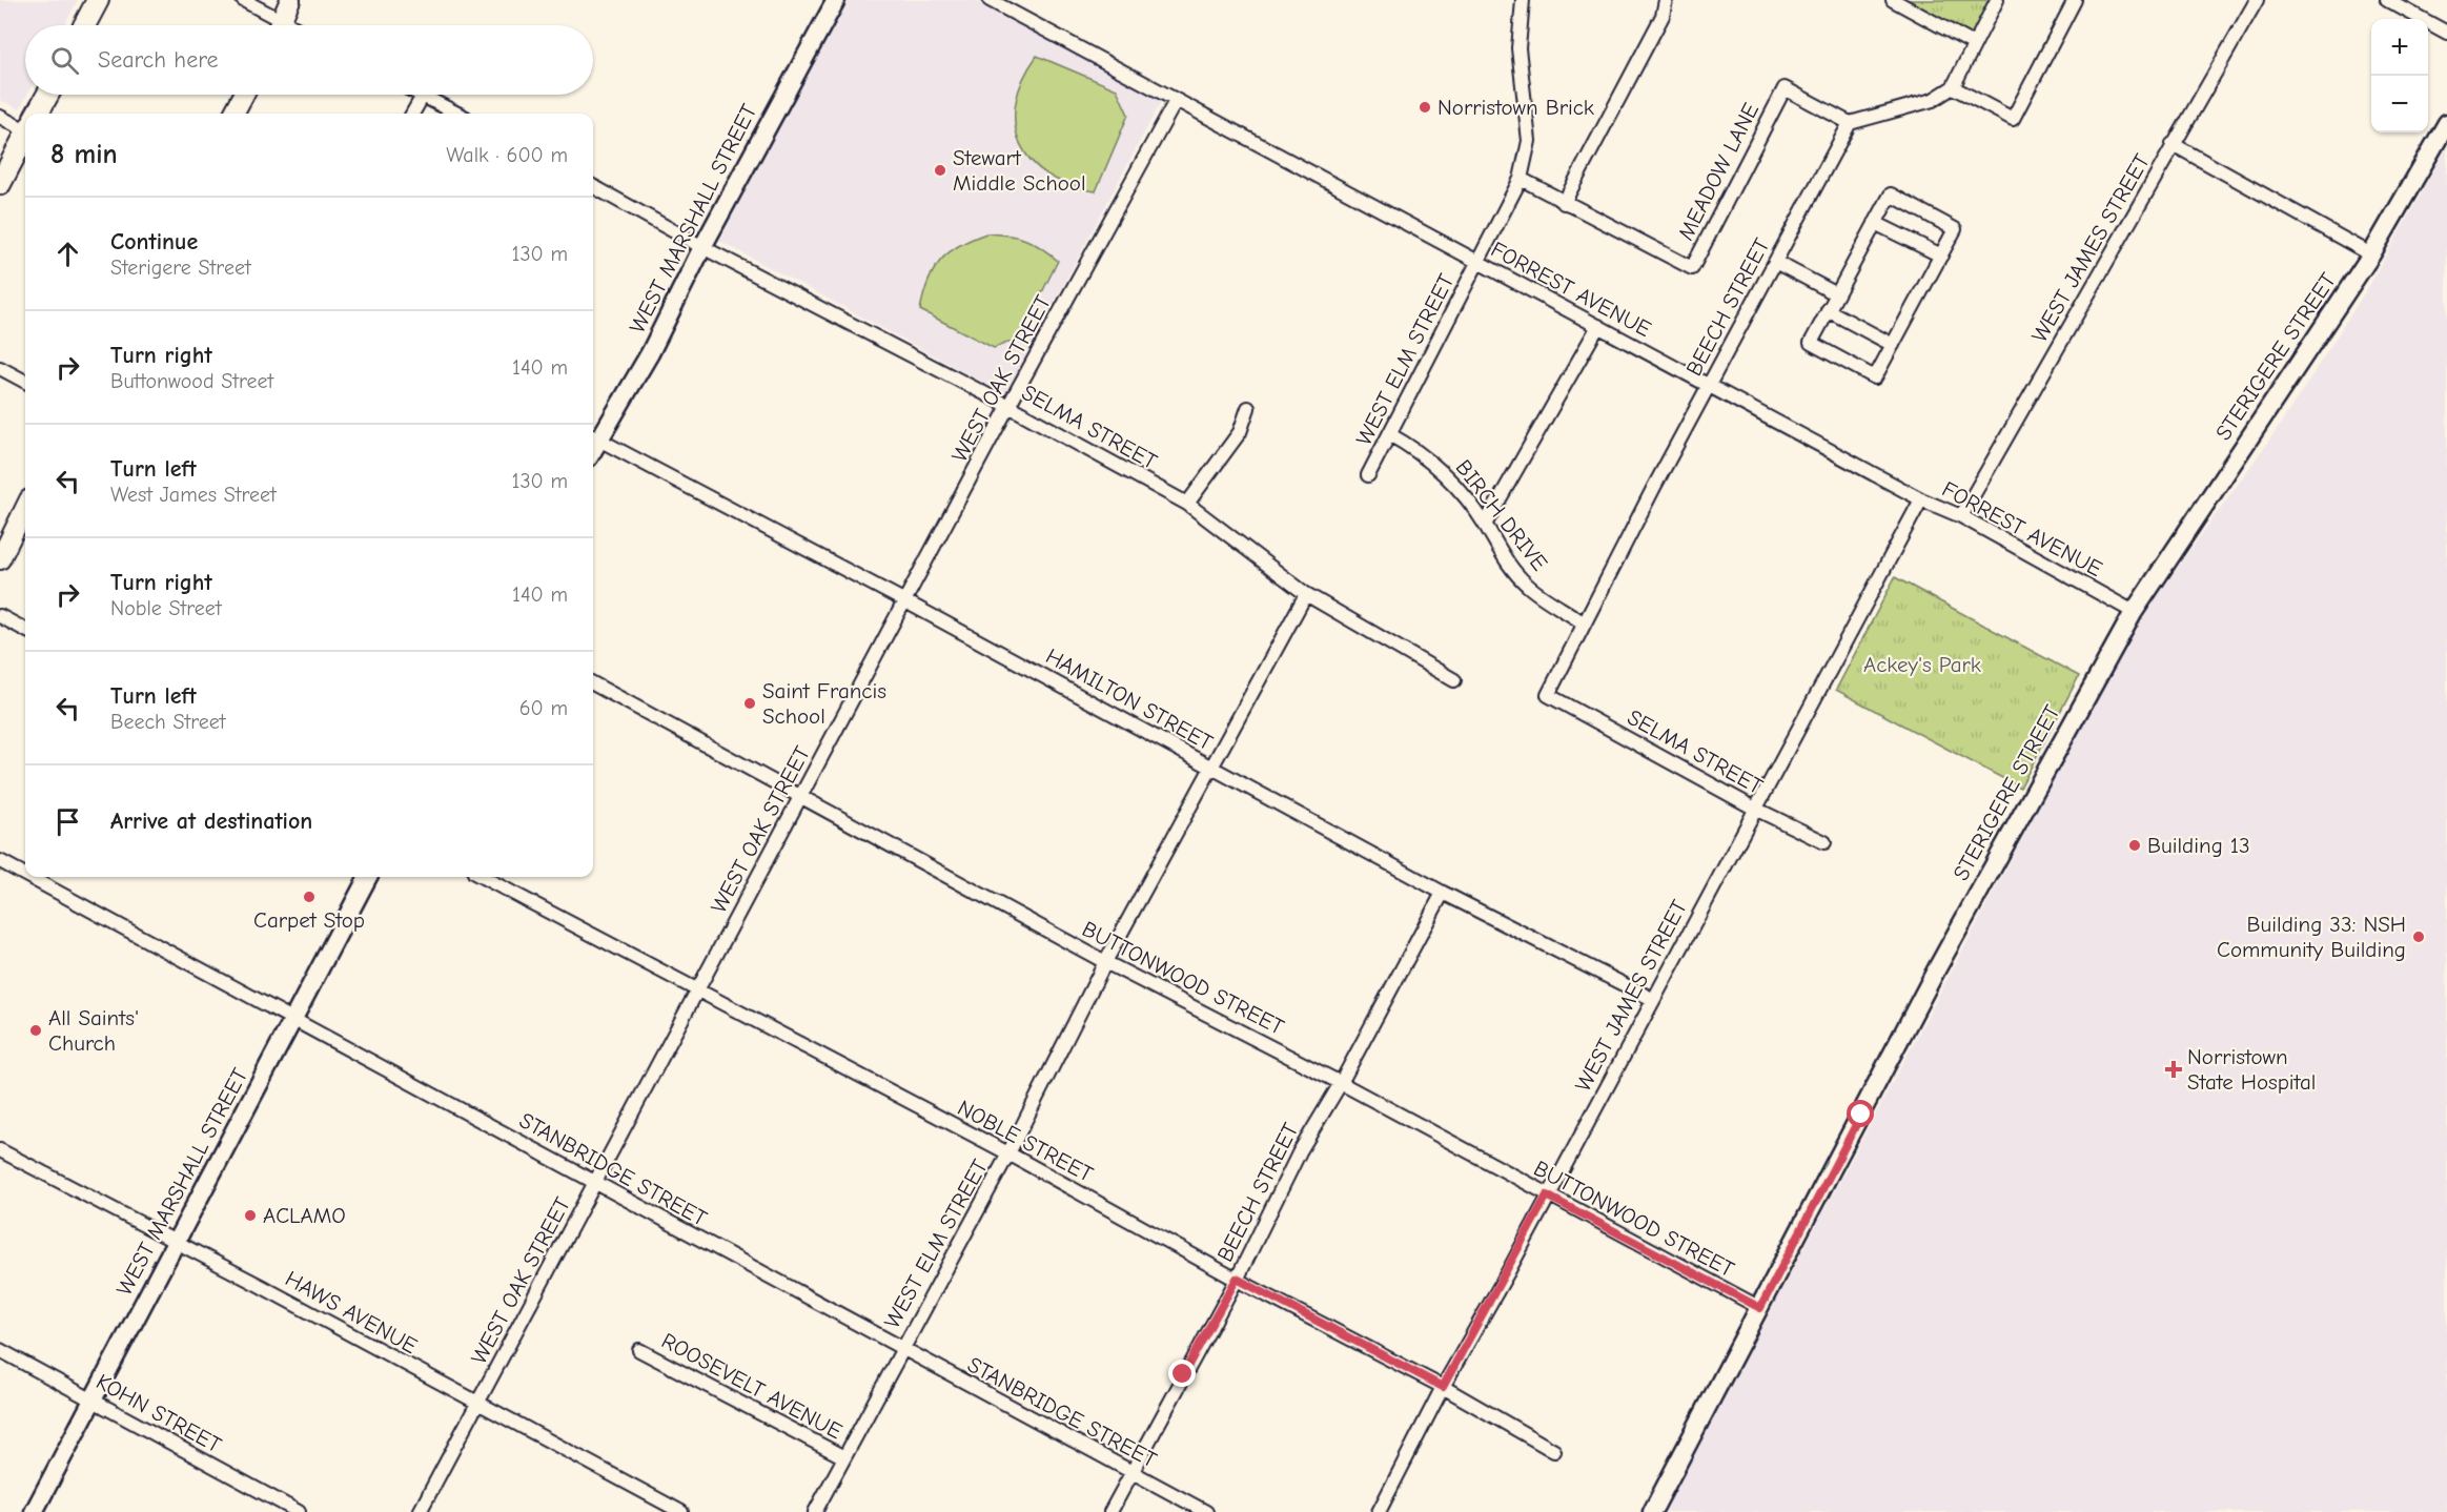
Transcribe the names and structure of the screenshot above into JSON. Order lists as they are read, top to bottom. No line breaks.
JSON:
{"streets":{"street":["MEADOW LANE","WEST MARSHALL STREET","WEST JAMES STREET","FORREST AVENUE","BEECH STREET","STERIGERE STREET","WEST ELM STREET","WEST OAK STREET","SELMA STREET","BIRCH DRIVE","HAMILTON STREET","BUTTONWOOD STREET","NOBLE STREET","STANBRIDGE STREET","HAWS AVENUE","ROOSEVELT AVENUE","KOHN STREET"]},"crossings":[["MEADOW LANE","BEECH STREET"],["MEADOW LANE","WEST ELM STREET"],["WEST MARSHALL STREET","SELMA STREET"],["WEST MARSHALL STREET","HAMILTON STREET"],["WEST MARSHALL STREET","STANBRIDGE STREET"],["WEST MARSHALL STREET","HAWS AVENUE"],["WEST MARSHALL STREET","KOHN STREET"],["WEST JAMES STREET","FORREST AVENUE"],["WEST JAMES STREET","SELMA STREET"],["WEST JAMES STREET","HAMILTON STREET"],["WEST JAMES STREET","BUTTONWOOD STREET"],["WEST JAMES STREET","NOBLE STREET"],["FORREST AVENUE","BEECH STREET"],["FORREST AVENUE","STERIGERE STREET"],["FORREST AVENUE","WEST ELM STREET"],["FORREST AVENUE","WEST OAK STREET"],["BEECH STREET","SELMA STREET"],["BEECH STREET","BIRCH DRIVE"],["BEECH STREET","HAMILTON STREET"],["BEECH STREET","BUTTONWOOD STREET"],["BEECH STREET","NOBLE STREET"],["BEECH STREET","STANBRIDGE STREET"],["STERIGERE STREET","BUTTONWOOD STREET"],["WEST ELM STREET","SELMA STREET"],["WEST ELM STREET","BIRCH DRIVE"],["WEST ELM STREET","HAMILTON STREET"],["WEST ELM STREET","BUTTONWOOD STREET"],["WEST ELM STREET","NOBLE STREET"],["WEST ELM STREET","STANBRIDGE STREET"],["WEST ELM STREET","ROOSEVELT AVENUE"],["WEST OAK STREET","SELMA STREET"],["WEST OAK STREET","HAMILTON STREET"],["WEST OAK STREET","BUTTONWOOD STREET"],["WEST OAK STREET","NOBLE STREET"],["WEST OAK STREET","STANBRIDGE STREET"],["WEST OAK STREET","HAWS AVENUE"]],"parks":["Ackey's Park"],"places":{"other":["Norristown Brick","Stewart Middle School","Saint Francis School","Building 13","Carpet Stop","Building 33: NSH Community Building","All Saints' Church","ACLAMO"],"health":["Norristown State Hospital"]},"page":{"map_buttons":["+","−"],"search":"Search here","heading":["8 min","Walk · 600 m"],"list":[["Continue","Sterigere Street","130 m"],["Turn right","Buttonwood Street","140 m"],["Turn left","West James Street","130 m"],["Turn right","Noble Street","140 m"],["Turn left","Beech Street","60 m"],"Arrive at destination"]}}
